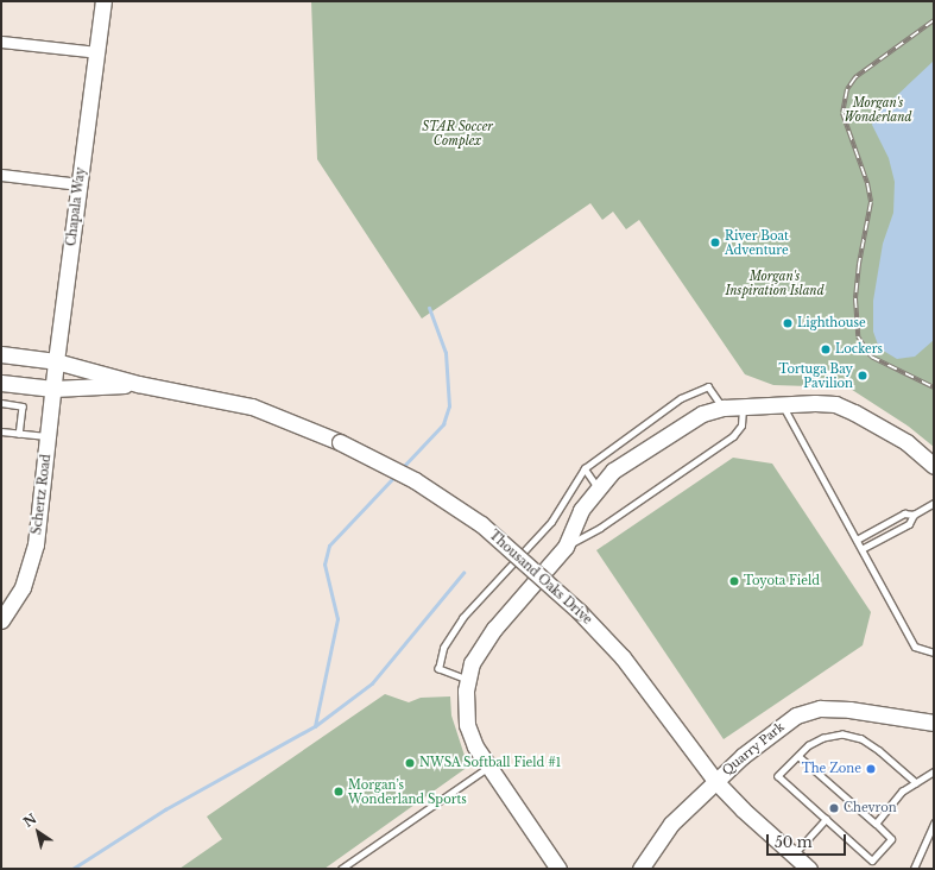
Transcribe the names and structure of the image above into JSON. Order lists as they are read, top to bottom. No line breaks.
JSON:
{"streets":{"street":["Chapala Way","Schertz Road","Thousand Oaks Drive","Quarry Park"]},"crossings":[["Chapala Way","Schertz Road"],["Chapala Way","Thousand Oaks Drive"],["Schertz Road","Thousand Oaks Drive"],["Thousand Oaks Drive","Quarry Park"]],"parks":["Morgan's Wonderland","STAR Soccer Complex","Morgan's Inspiration Island"],"places":["River Boat Adventure","Lighthouse","Lockers","Tortuga Bay Pavilion","Toyota Field","NWSA Softball Field #1","The Zone","Morgan’s Wonderland Sports","Chevron"],"scale_bar":"50 m","north":"top left"}
